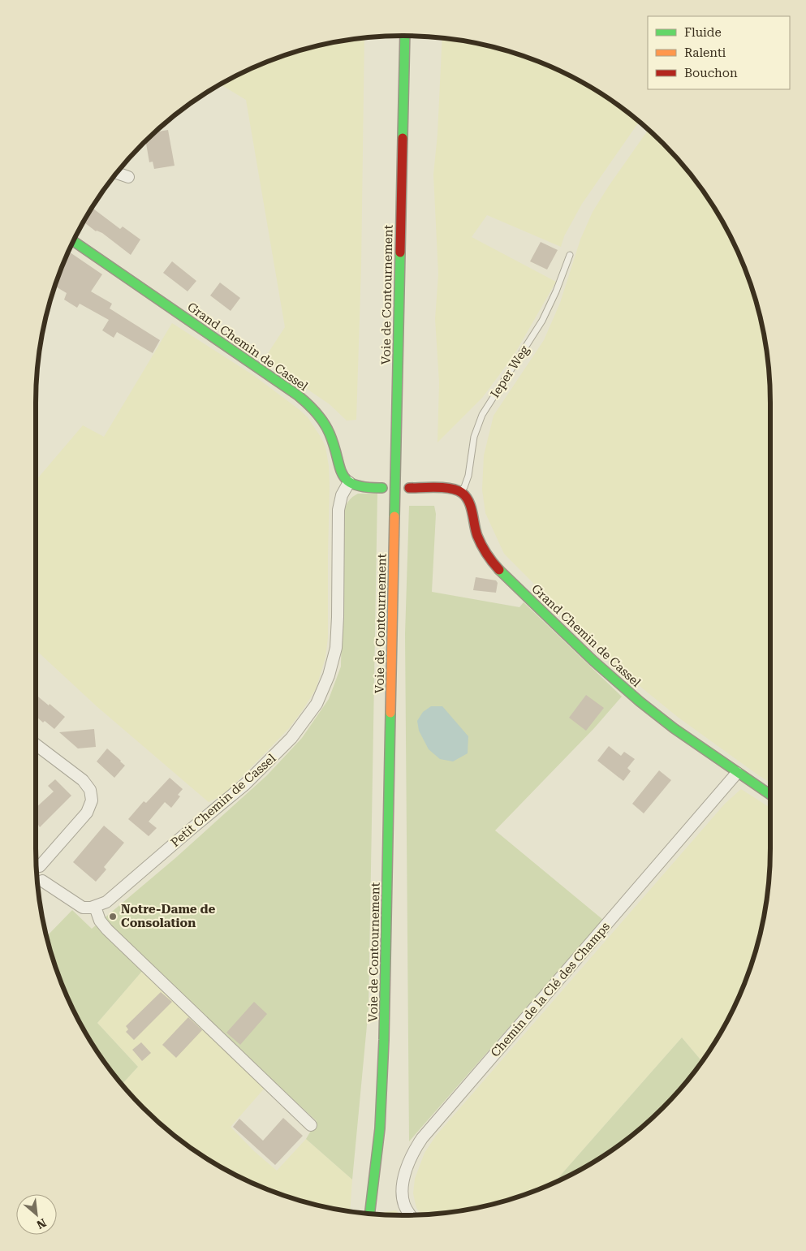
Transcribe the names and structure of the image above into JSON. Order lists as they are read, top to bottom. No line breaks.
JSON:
{"streets":{"main road":["Voie de Contournement","Grand Chemin de Cassel"],"street":["Petit Chemin de Cassel","Chemin de la Clé des Champs"],"lane":["Ieper Weg"]},"crossings":[["Grand Chemin de Cassel","Ieper Weg"],["Grand Chemin de Cassel","Petit Chemin de Cassel"],["Grand Chemin de Cassel","Chemin de la Clé des Champs"]],"places":["Notre-Dame de Consolation"],"legend":["Fluide","Ralenti","Bouchon"],"north":"bottom right"}
